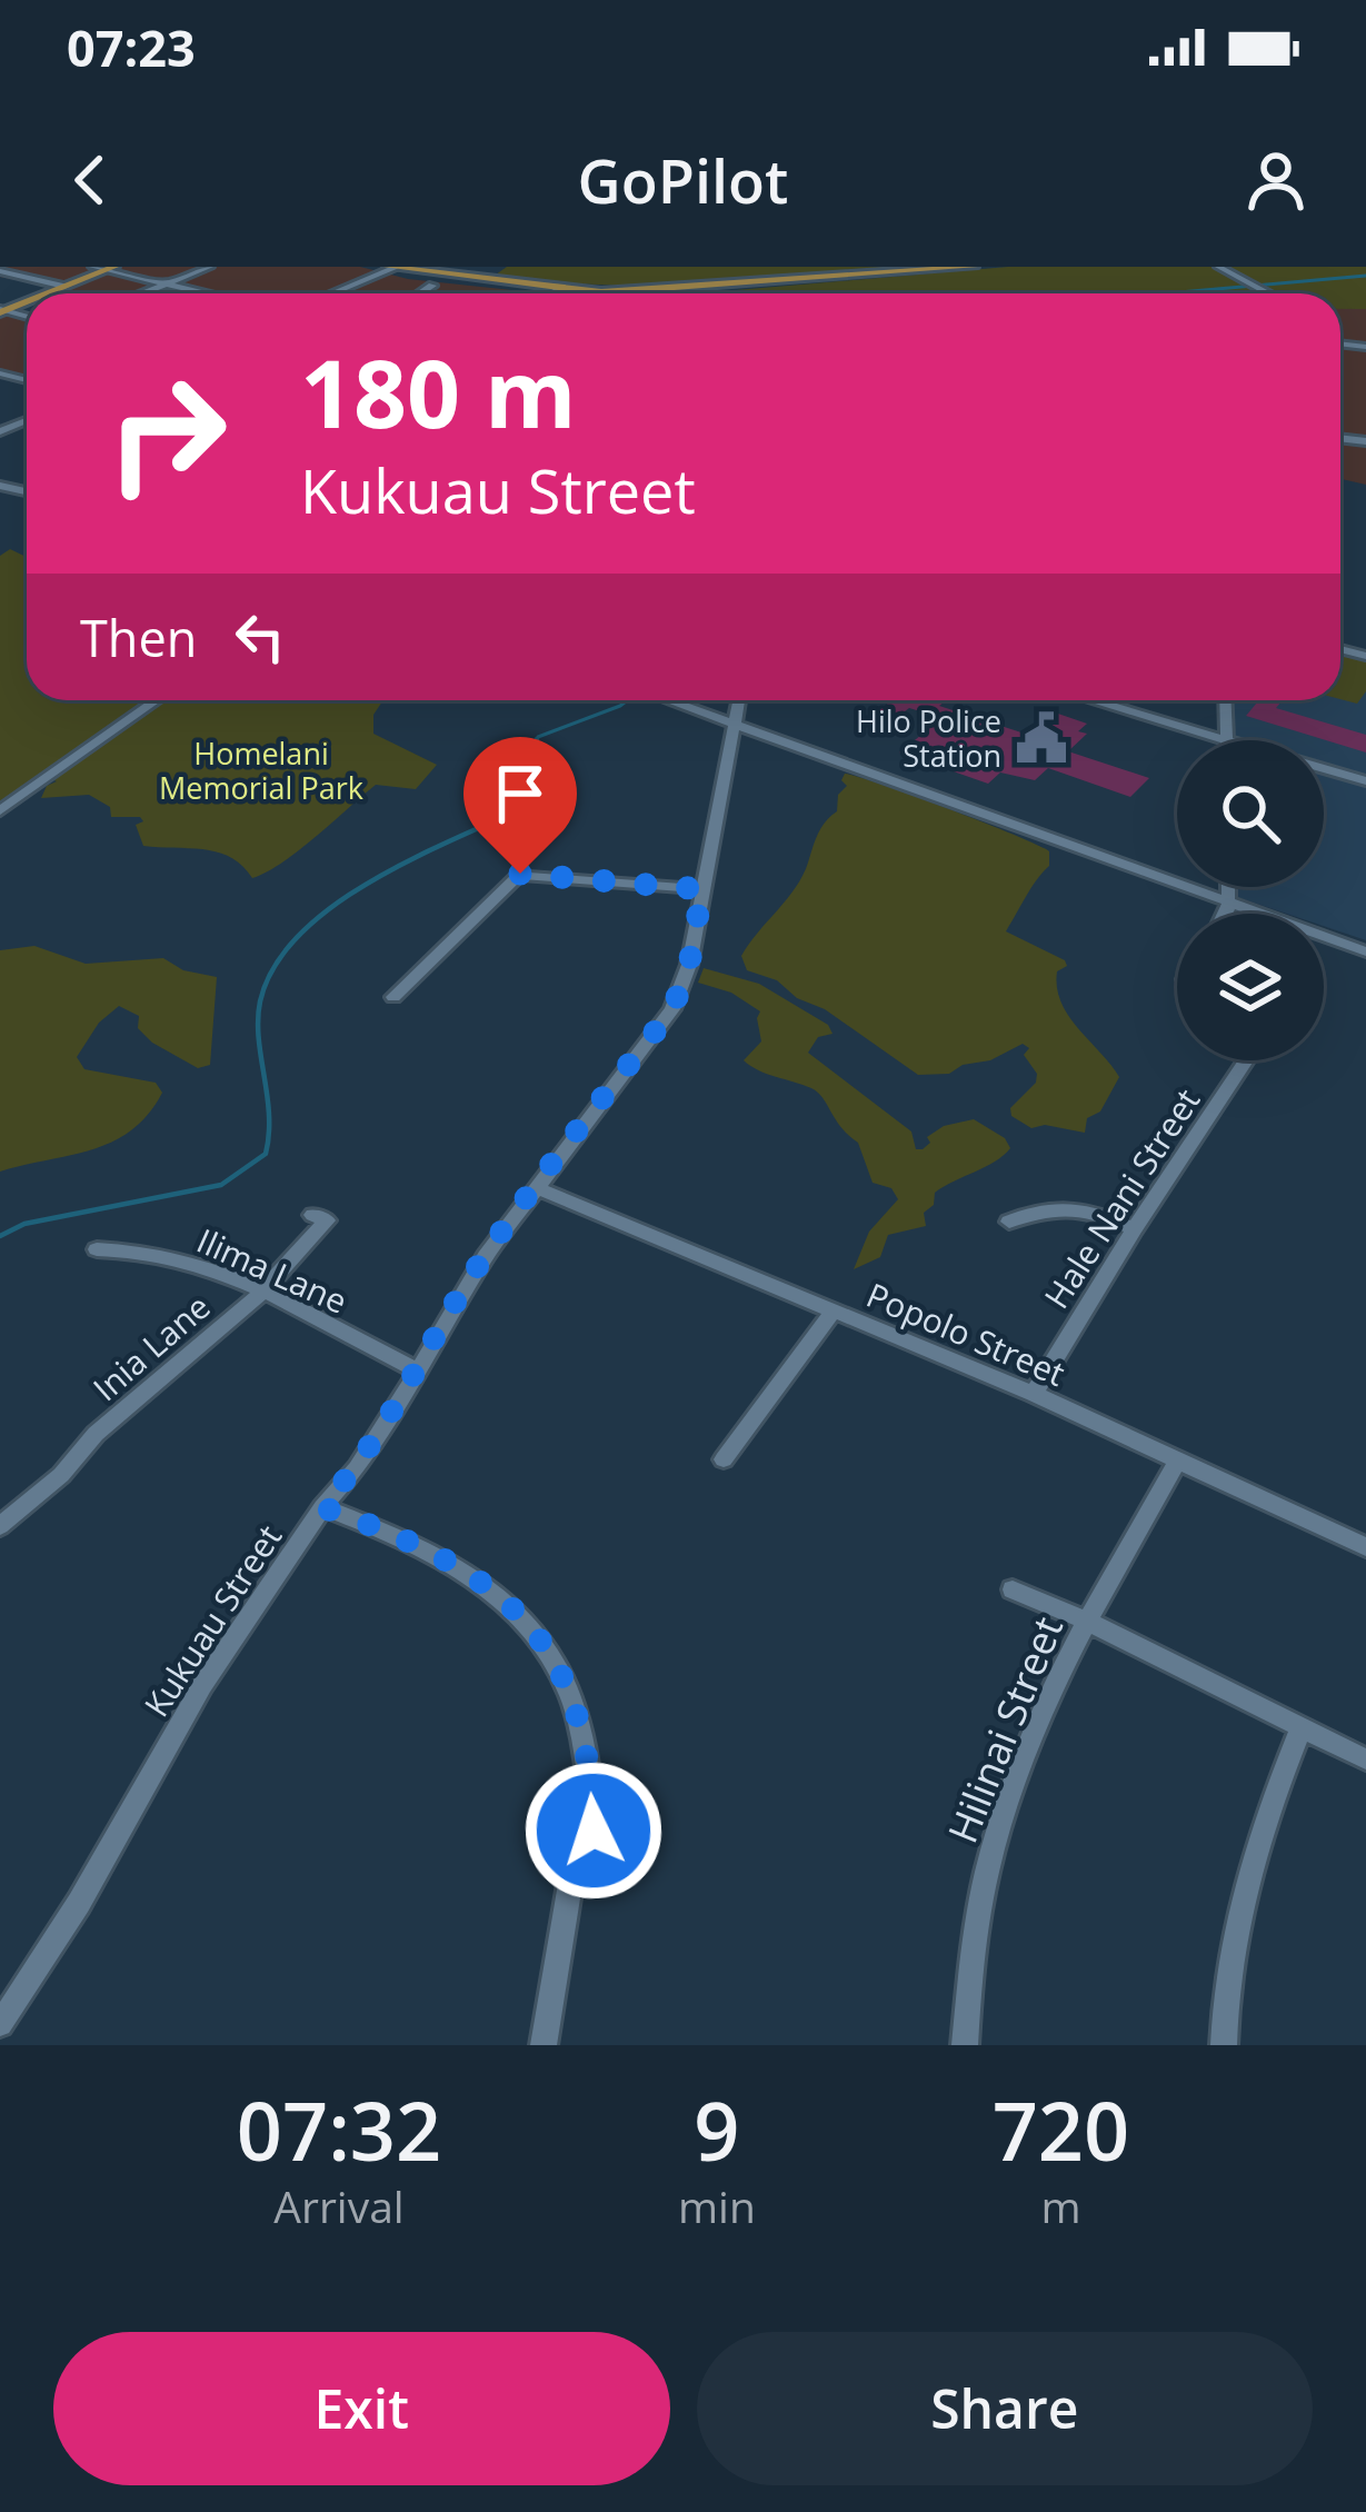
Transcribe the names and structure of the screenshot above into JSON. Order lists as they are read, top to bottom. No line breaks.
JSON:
{"streets":{"street":["Hale Nani Street","Ilima Lane","Popolo Street","Inia Lane","Kukuau Street","Hilinai Street"]},"crossings":[["Hale Nani Street","Popolo Street"],["Ilima Lane","Inia Lane"],["Ilima Lane","Kukuau Street"],["Popolo Street","Kukuau Street"],["Popolo Street","Hilinai Street"]],"parks":["Homelani Memorial Park"],"places":{"public building":["Hilo Police Station"]},"page":{"status":"07:23","header":"GoPilot","turn":["180 m","Kukuau Street"],"then":"Then","eta":["07:32","Arrival","9","min","720","m"],"buttons":["Exit","Share"]}}
